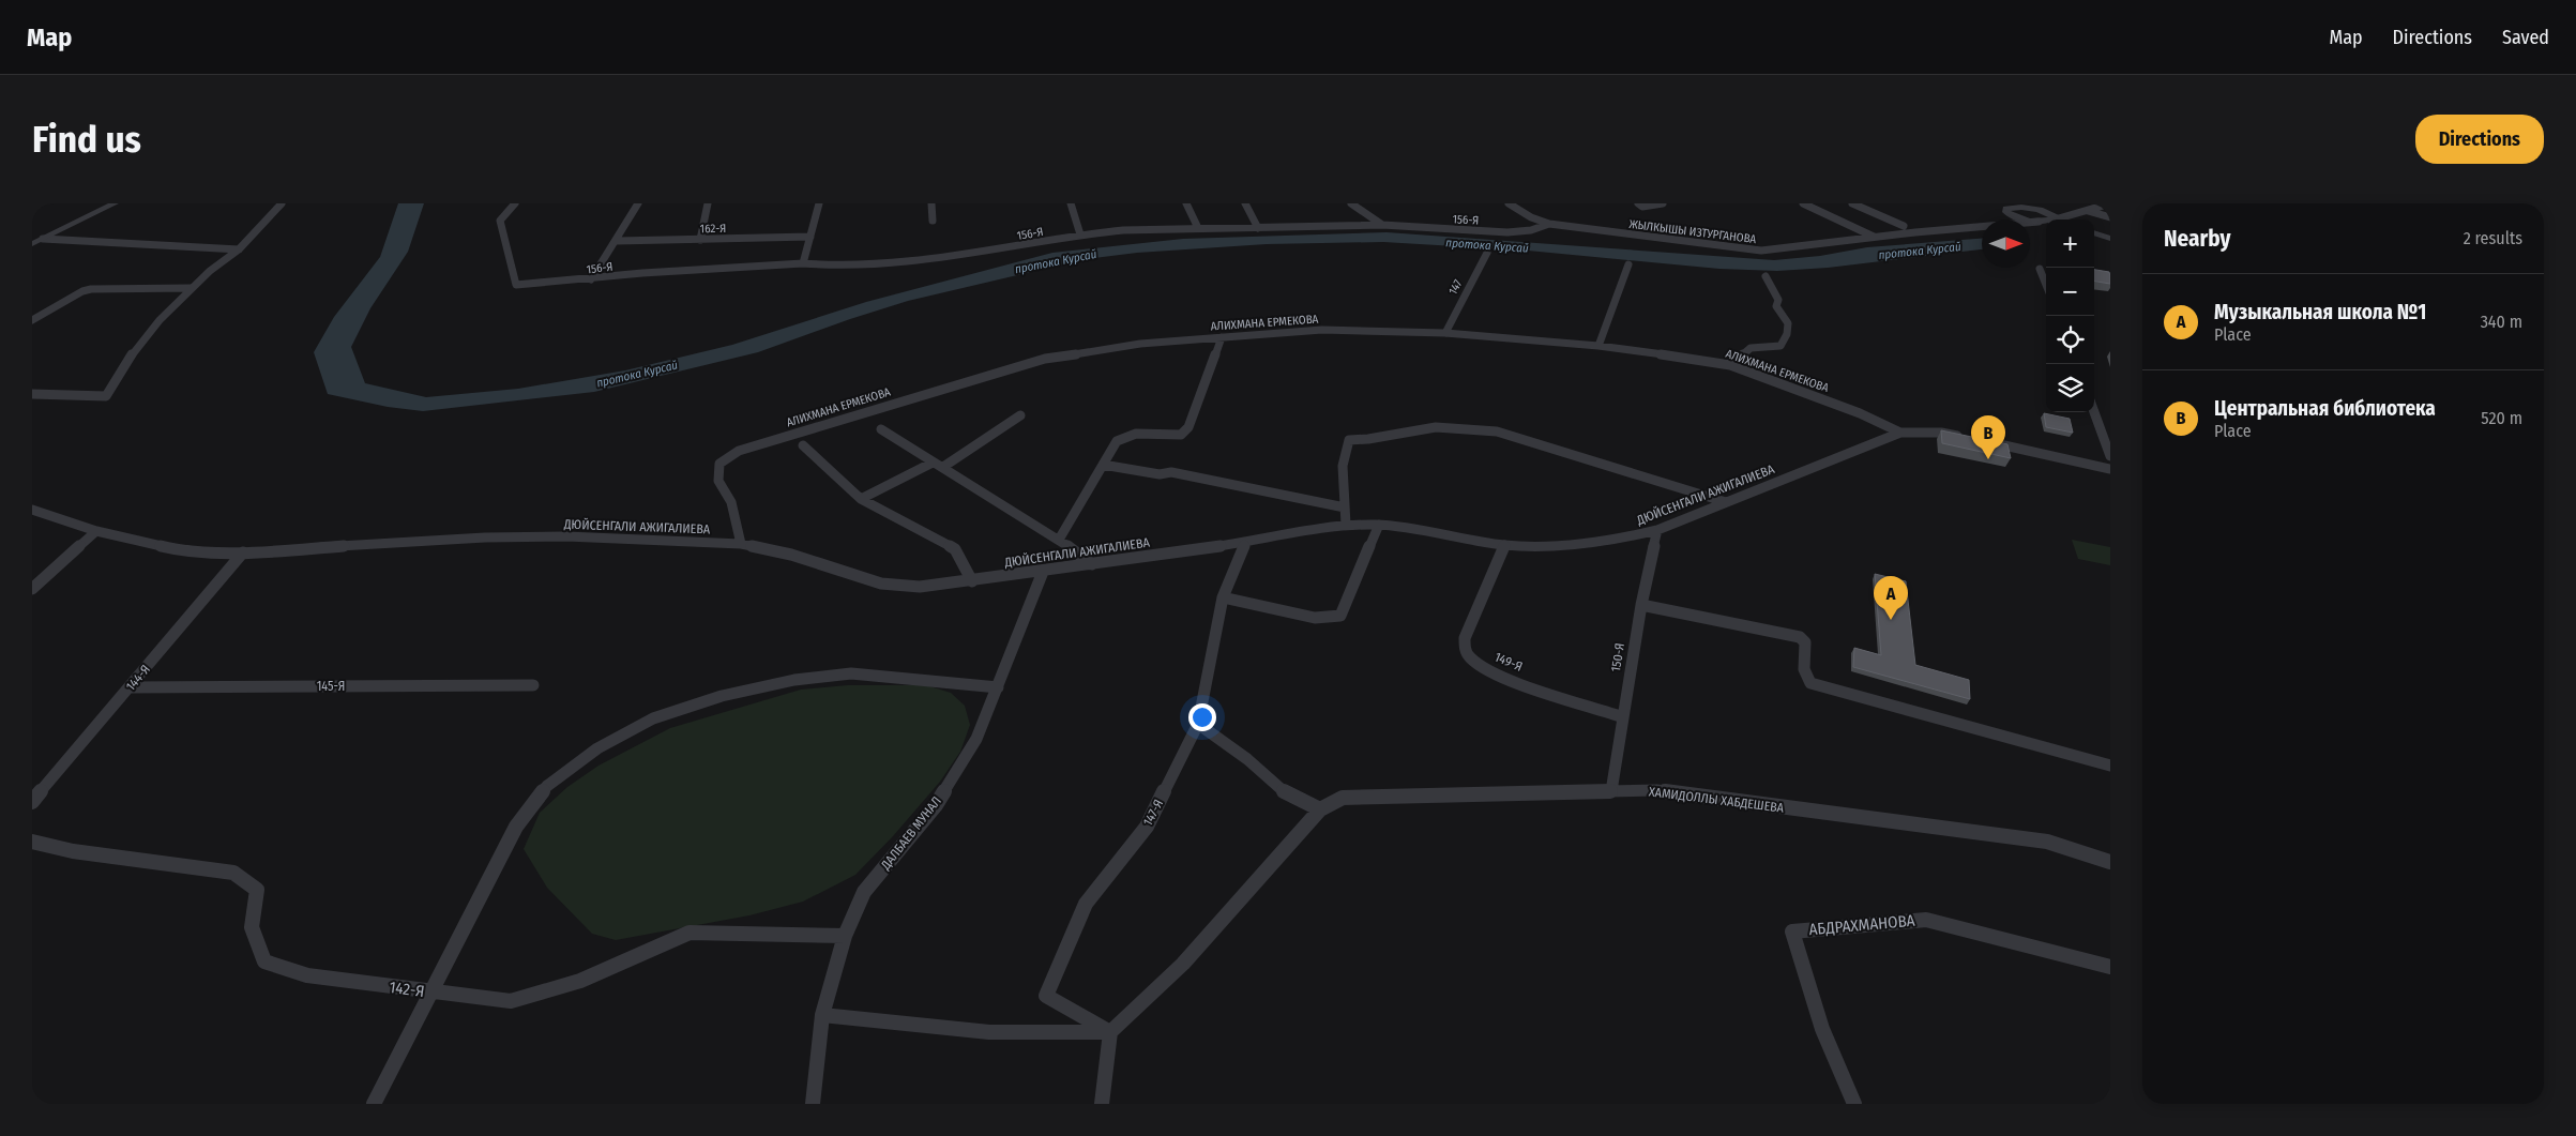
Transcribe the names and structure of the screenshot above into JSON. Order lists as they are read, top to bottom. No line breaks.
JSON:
{"streets":{"street":["156-Я","162-Я","ЖЫЛКЫШЫ ИЗТУРГАНОВА","147","АЛИХМАНА ЕРМЕКОВА","ДЮЙСЕНГАЛИ АЖИГАЛИЕВА","150-Я","149-Я","144-Я","145-Я","ХАМИДОЛЛЫ ХАБДЕШЕВА","147-Я","ДАЛБАЕВ МУНАЛ","АБДРАХМАНОВА","142-Я"]},"crossings":[["156-Я","ЖЫЛКЫШЫ ИЗТУРГАНОВА"],["147","АЛИХМАНА ЕРМЕКОВА"],["АЛИХМАНА ЕРМЕКОВА","ДЮЙСЕНГАЛИ АЖИГАЛИЕВА"],["ДЮЙСЕНГАЛИ АЖИГАЛИЕВА","150-Я"],["ДЮЙСЕНГАЛИ АЖИГАЛИЕВА","149-Я"],["ДЮЙСЕНГАЛИ АЖИГАЛИЕВА","144-Я"],["ДЮЙСЕНГАЛИ АЖИГАЛИЕВА","147-Я"],["ДЮЙСЕНГАЛИ АЖИГАЛИЕВА","ДАЛБАЕВ МУНАЛ"],["150-Я","149-Я"],["150-Я","ХАМИДОЛЛЫ ХАБДЕШЕВА"],["144-Я","145-Я"],["ДАЛБАЕВ МУНАЛ","142-Я"]],"water":["протока Курсай"],"north":"right","page":{"header":"Map","nav":["Map","Directions","Saved"],"buttons":"Directions","title":"Find us","heading":["Nearby","2 results"],"map_buttons":["+","−"],"list":[{"mark":"A","name":"Музыкальная школа №1","note":"Place","value":"340 m"},{"mark":"B","name":"Центральная библиотека","note":"Place","value":"520 m"}],"pins":["B","A"]}}
